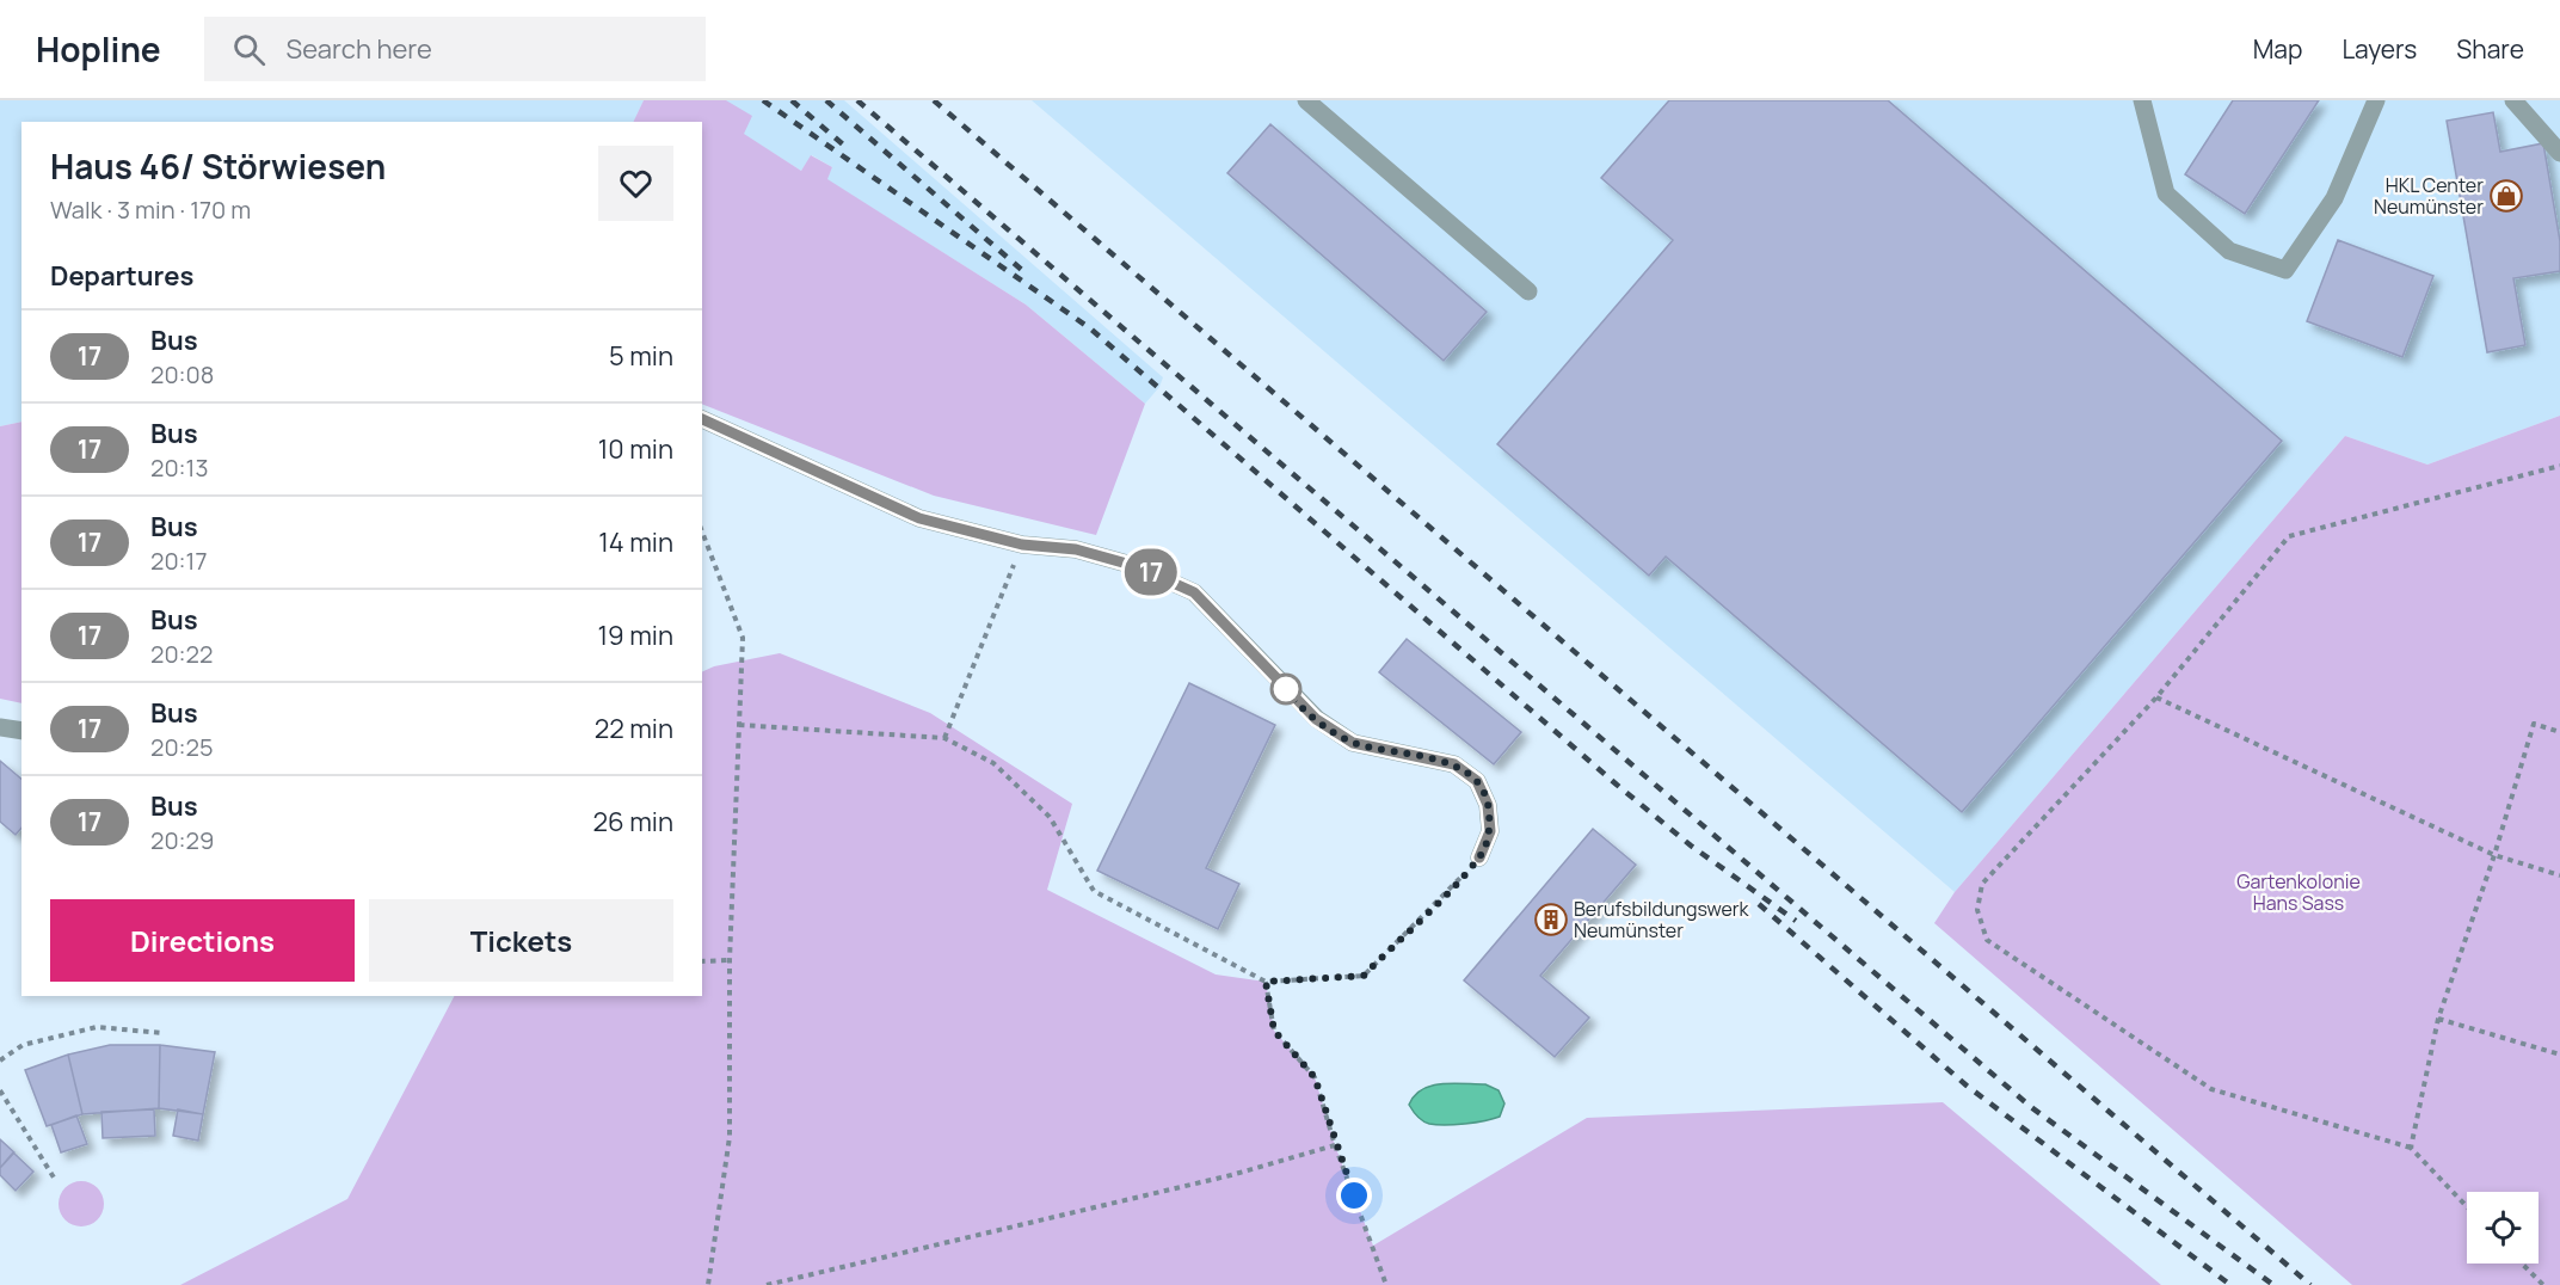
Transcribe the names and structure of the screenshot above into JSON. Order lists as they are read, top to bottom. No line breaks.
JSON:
{"parks":["Gartenkolonie Hans Sass"],"places":{"shop":["HKL Center Neumünster"],"building":["Berufsbildungswerk Neumünster"]},"lines":["bus line 17"],"page":{"header":"Hopline","search":"Search here","nav":["Map","Layers","Share"],"on_map":"17","heading":[["Haus 46/ Störwiesen","Walk · 3 min · 170 m"],"Departures"],"list":[{"mark":"17","name":"Bus","note":"20:08","value":"5 min"},{"mark":"17","name":"Bus","note":"20:13","value":"10 min"},{"mark":"17","name":"Bus","note":"20:17","value":"14 min"},{"mark":"17","name":"Bus","note":"20:22","value":"19 min"},{"mark":"17","name":"Bus","note":"20:25","value":"22 min"},{"mark":"17","name":"Bus","note":"20:29","value":"26 min"}],"buttons":["Directions","Tickets"]}}
